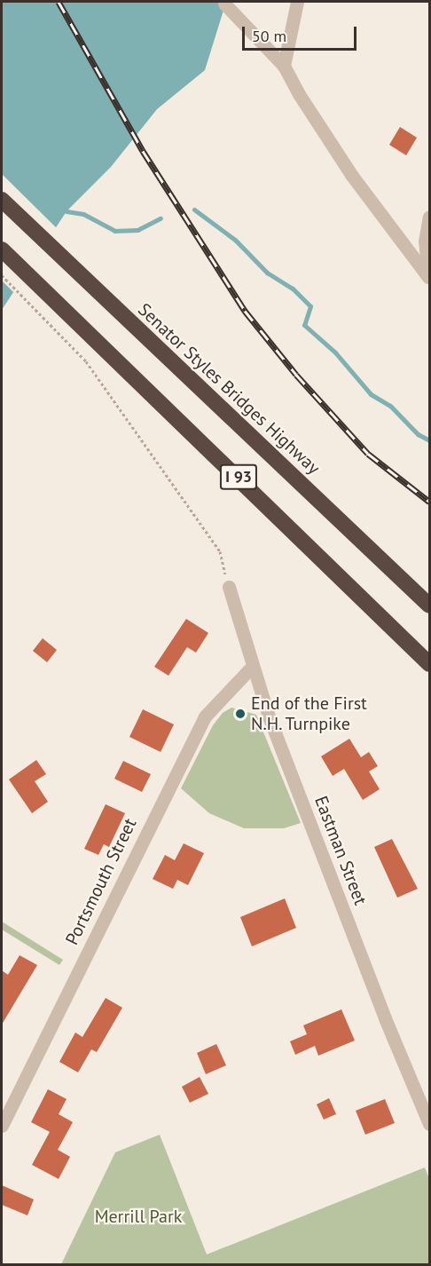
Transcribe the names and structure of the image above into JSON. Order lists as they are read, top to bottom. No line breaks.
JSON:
{"streets":{"highway":["Senator Styles Bridges Highway","I 93"],"street":["Eastman Street","Portsmouth Street"]},"crossings":[["Eastman Street","Portsmouth Street"]],"parks":["Merrill Park"],"places":["End of the First N.H. Turnpike"],"scale_bar":"50 m"}
